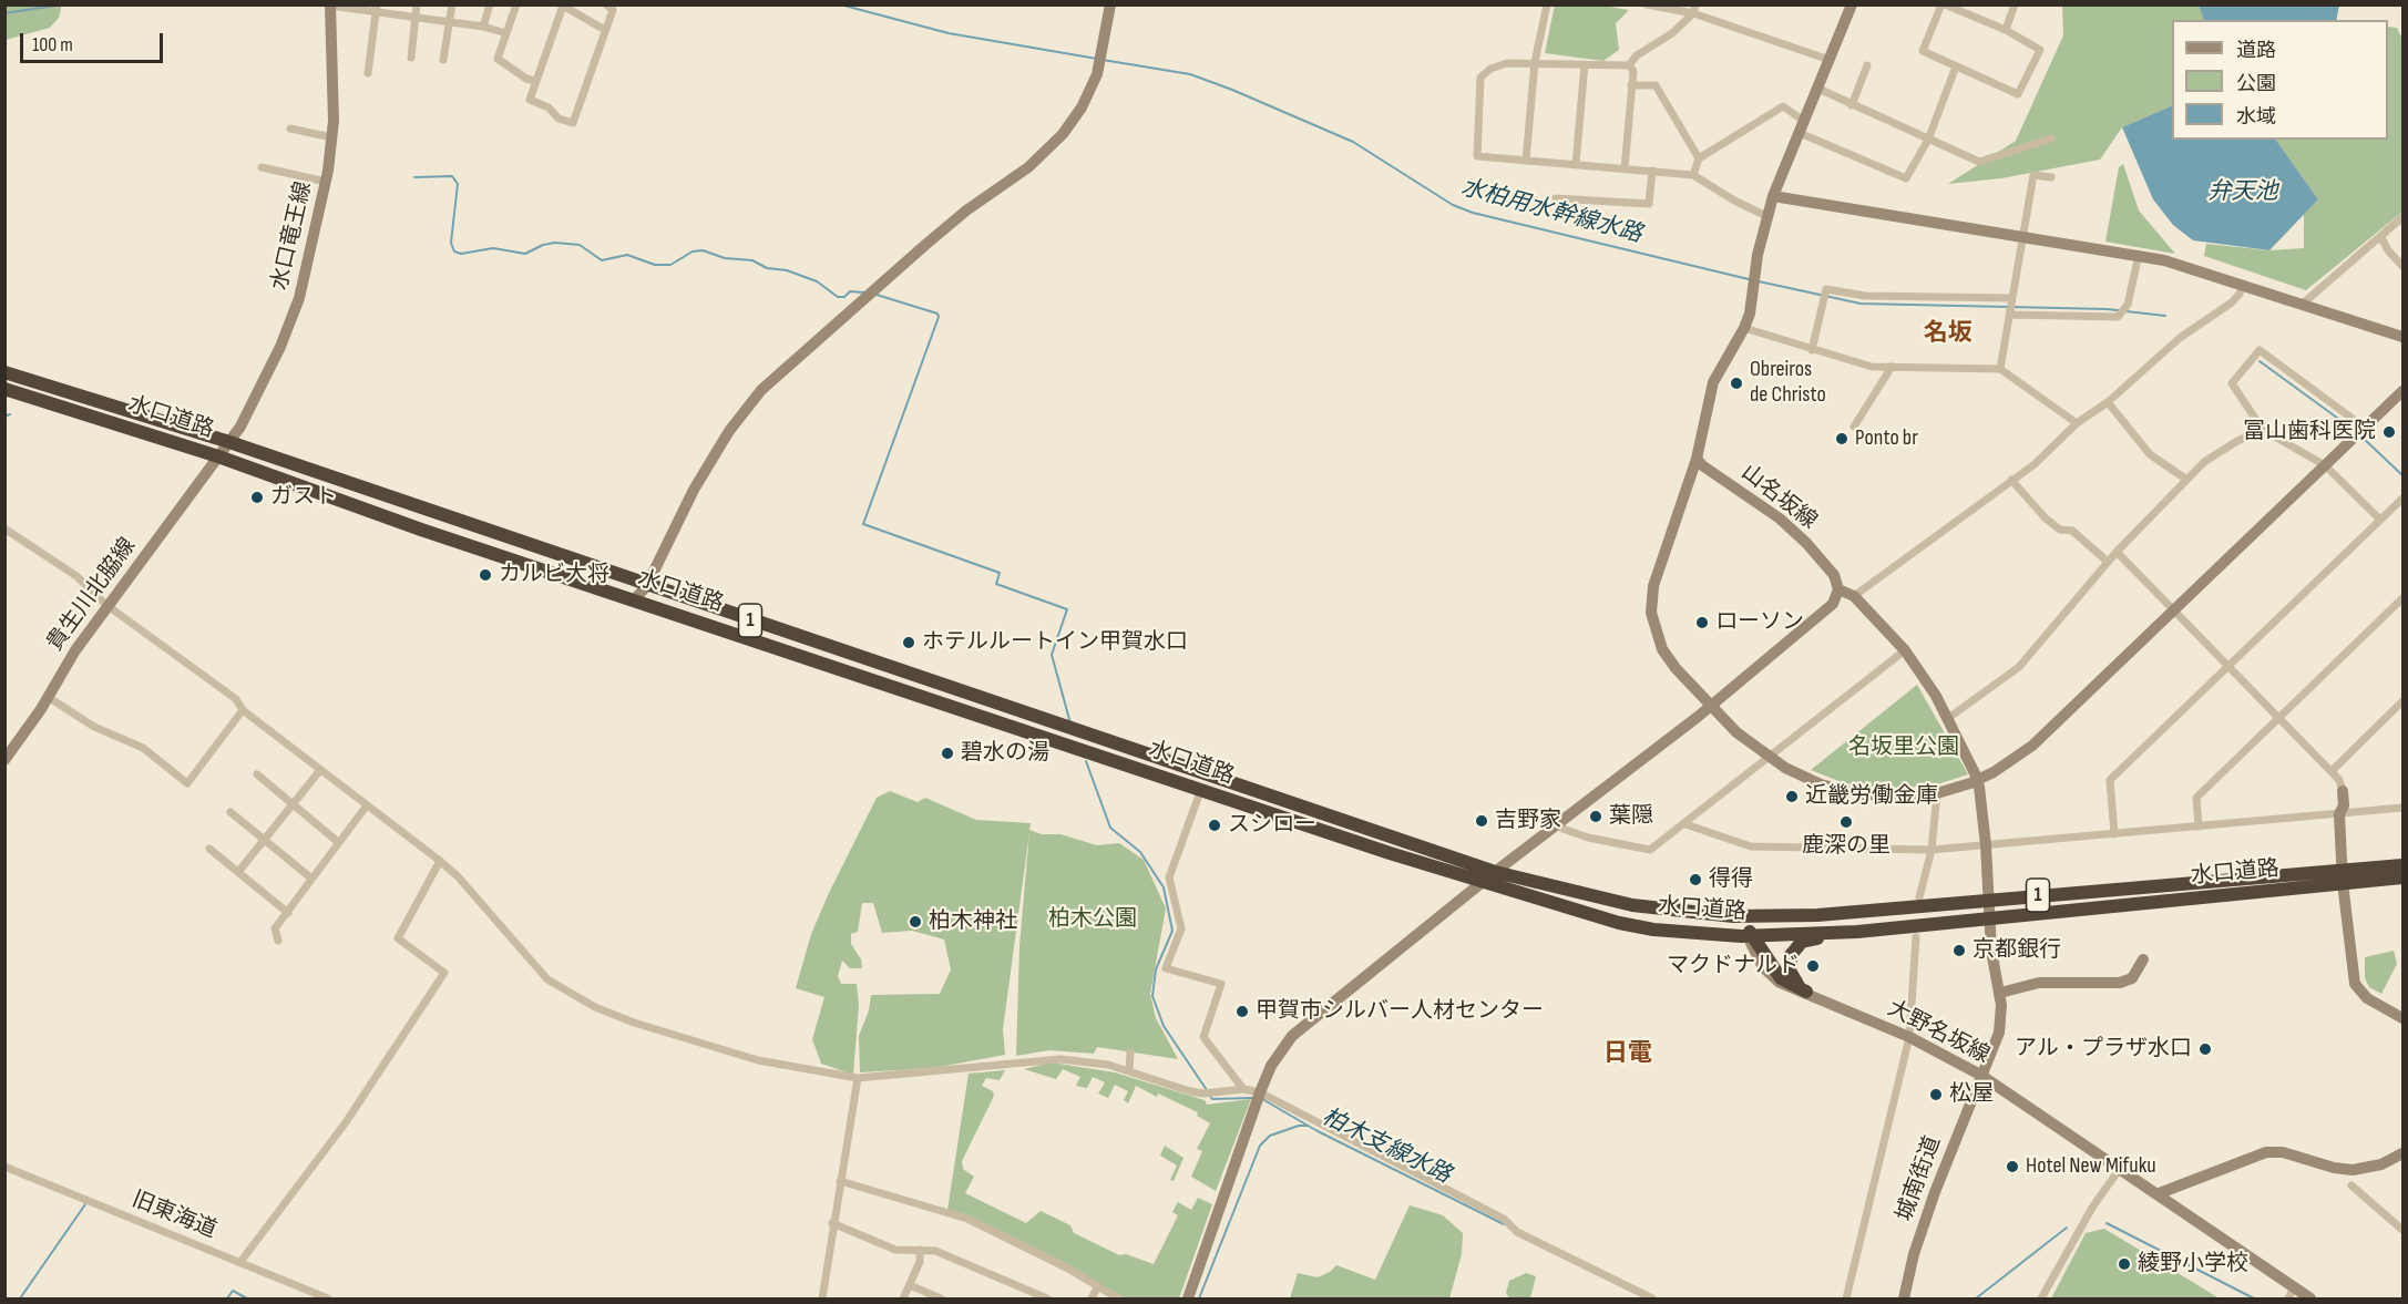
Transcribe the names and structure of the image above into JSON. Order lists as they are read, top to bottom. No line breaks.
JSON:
{"streets":{"highway":["水口道路","1"],"street":["水口竜王線","山名坂線","貴生川北脇線","大野名坂線","城南街道","旧東海道"]},"crossings":[["水口竜王線","水口道路"],["水口竜王線","貴生川北脇線"],["水口道路","貴生川北脇線"],["水口道路","城南街道"],["大野名坂線","城南街道"]],"districts":["名坂","日電"],"water":["弁天池","水柏用水幹線水路","柏木支線水路"],"parks":["名坂里公園","柏木公園"],"places":["Obreiros de Christo","冨山歯科医院","Ponto br","ガスト","カルビ大将","ローソン","ホテルルートイン甲賀水口","碧水の湯","近畿労働金庫","葉隠","吉野家","鹿深の里","スシロー","得得","柏木神社","京都銀行","マクドナルド","甲賀市シルバー人材センター","アル・プラザ水口","松屋","Hotel New Mifuku","綾野小学校"],"legend":["道路","公園","水域"],"scale_bar":"100 m"}
